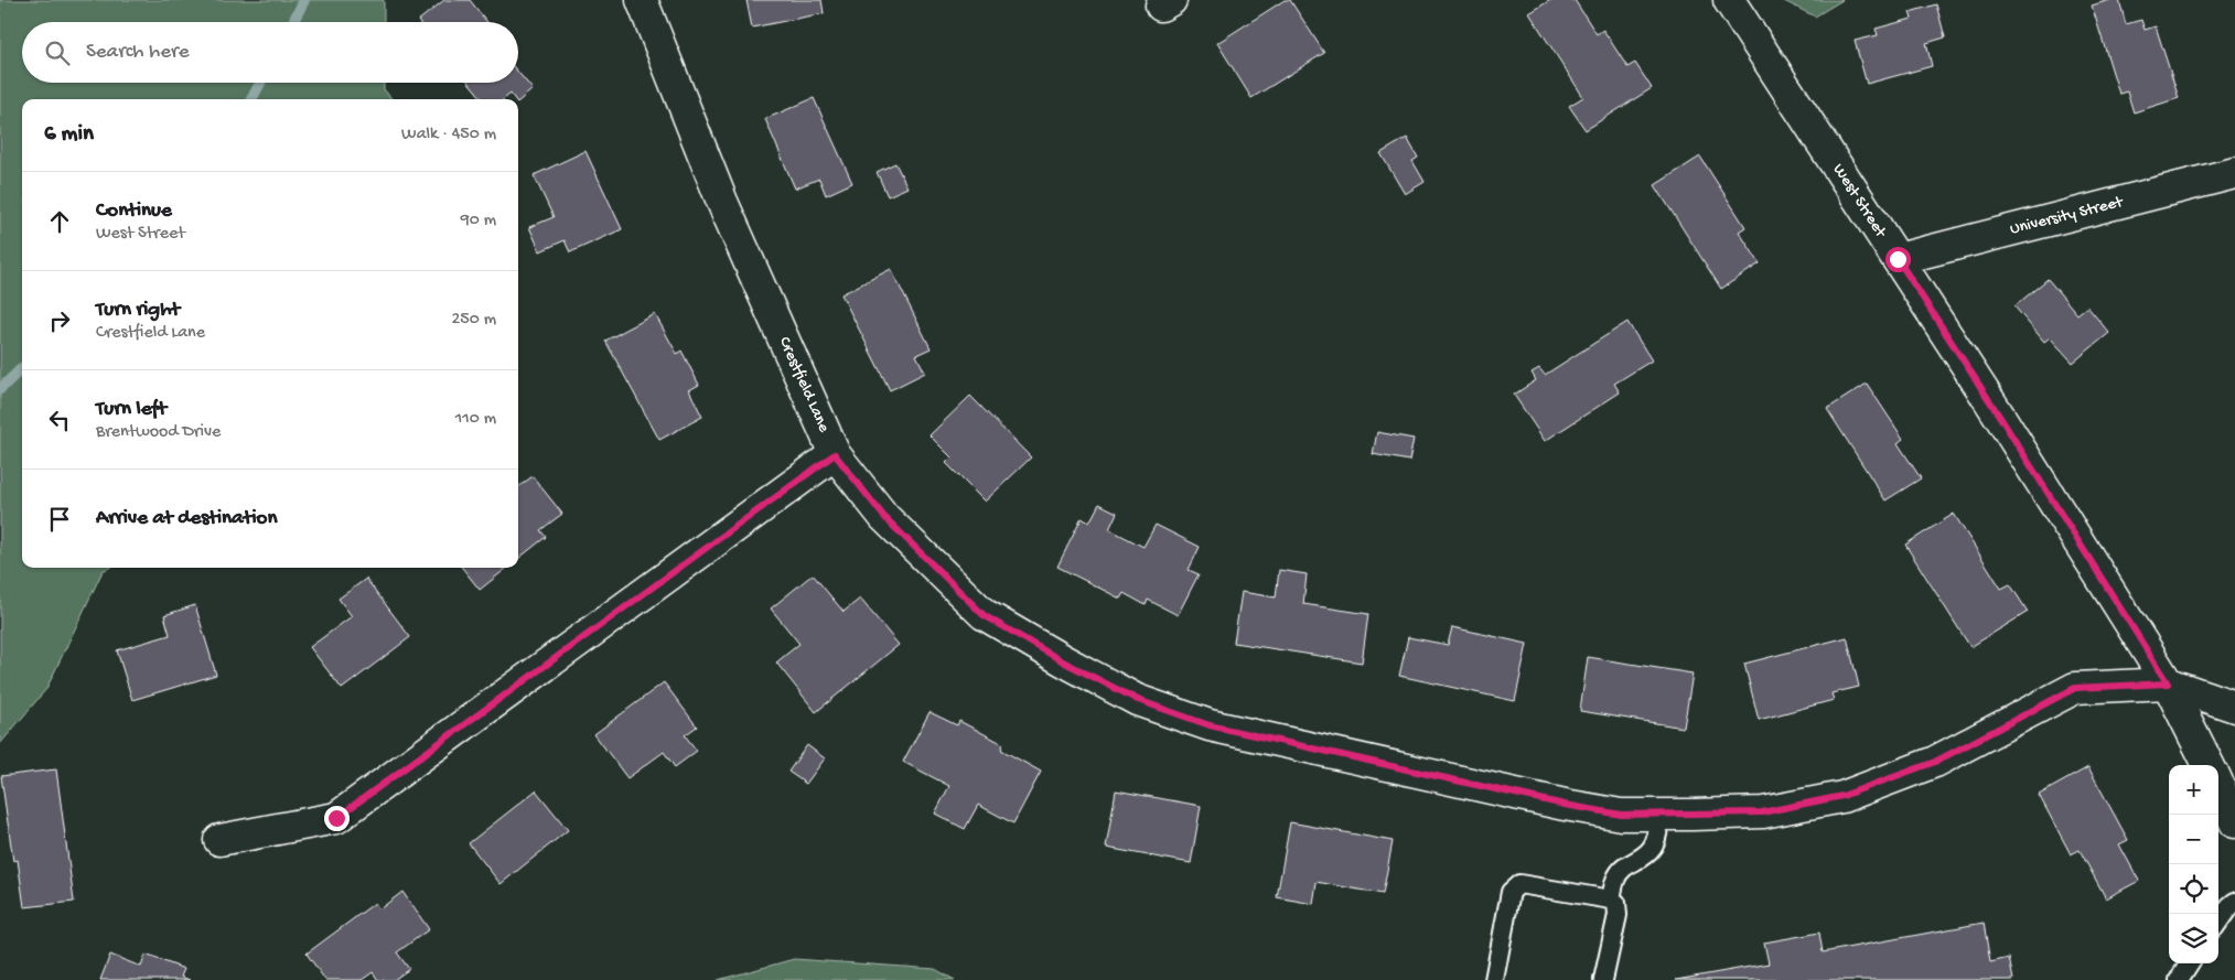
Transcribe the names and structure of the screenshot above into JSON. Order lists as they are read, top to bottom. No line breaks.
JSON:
{"streets":{"street":["West Street","University Street","Crestfield Lane"]},"crossings":[["West Street","University Street"],["West Street","Crestfield Lane"]],"page":{"search":"Search here","heading":["6 min","Walk · 450 m"],"list":[["Continue","West Street","90 m"],["Turn right","Crestfield Lane","250 m"],["Turn left","Brentwood Drive","110 m"],"Arrive at destination"],"map_buttons":["+","−"]}}
